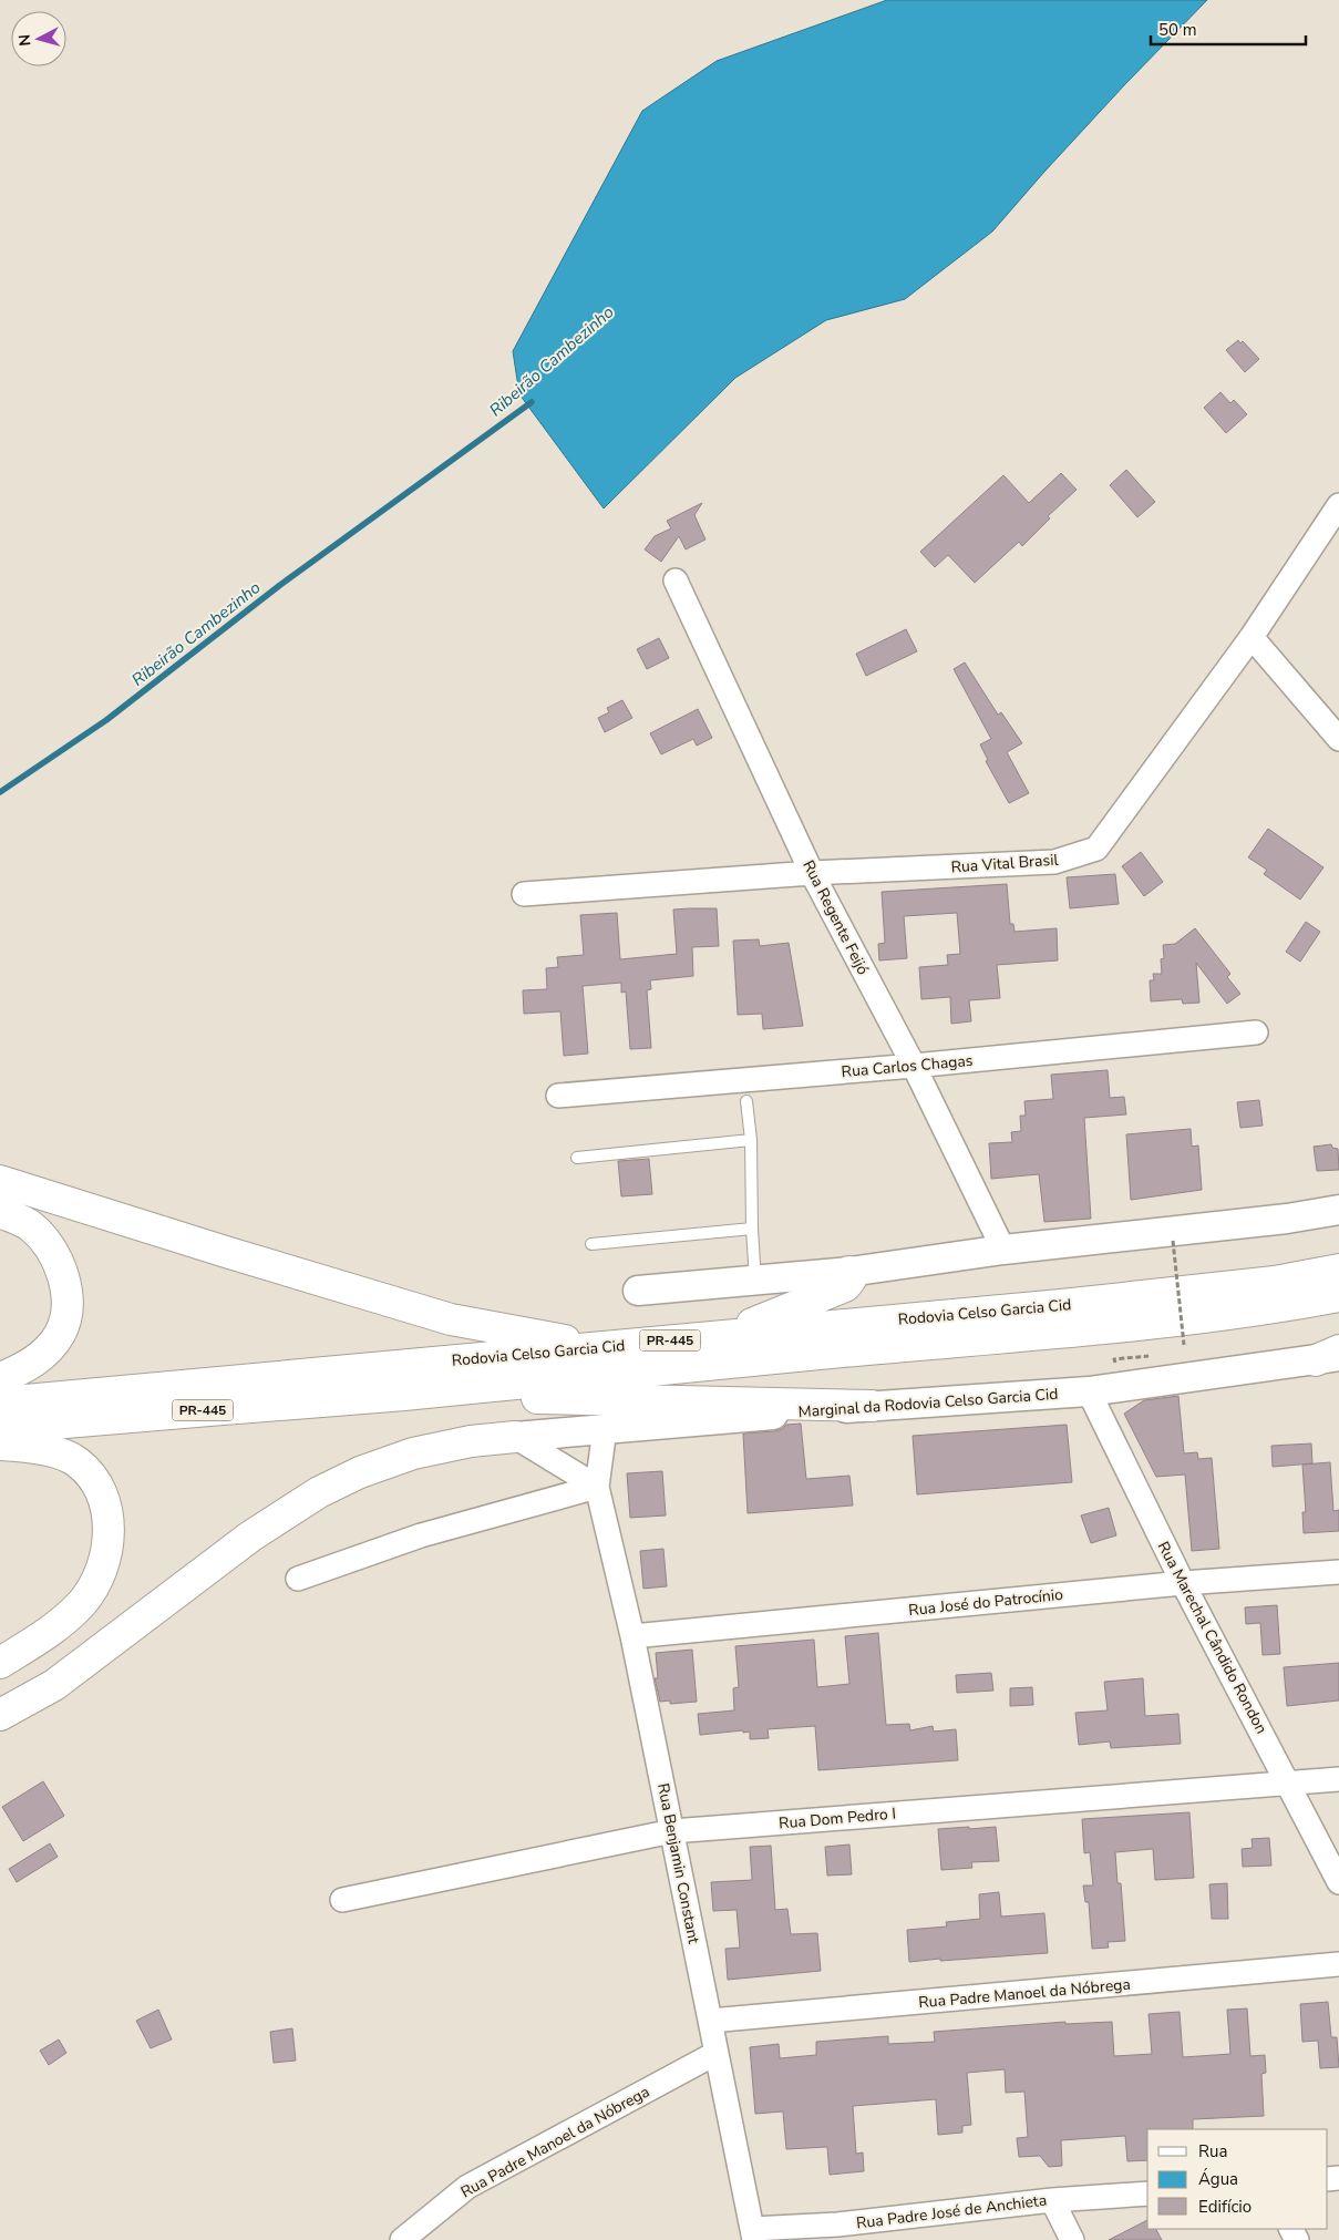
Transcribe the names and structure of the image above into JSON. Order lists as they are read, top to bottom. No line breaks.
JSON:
{"streets":{"highway":["Rodovia Celso Garcia Cid","PR-445"],"street":["Rua Vital Brasil","Rua Regente Feijó","Rua Carlos Chagas","Marginal da Rodovia Celso Garcia Cid","Rua José do Patrocínio","Rua Marechal Cândido Rondon","Rua Dom Pedro I","Rua Benjamin Constant","Rua Padre Manoel da Nóbrega","Rua Padre José de Anchieta"]},"crossings":[["Rua Vital Brasil","Rua Regente Feijó"],["Rua Regente Feijó","Rua Carlos Chagas"],["Marginal da Rodovia Celso Garcia Cid","Rua Marechal Cândido Rondon"],["Marginal da Rodovia Celso Garcia Cid","Rua Benjamin Constant"],["Rua José do Patrocínio","Rua Marechal Cândido Rondon"],["Rua José do Patrocínio","Rua Benjamin Constant"],["Rua Marechal Cândido Rondon","Rua Dom Pedro I"],["Rua Dom Pedro I","Rua Benjamin Constant"],["Rua Benjamin Constant","Rua Padre Manoel da Nóbrega"],["Rua Benjamin Constant","Rua Padre José de Anchieta"]],"water":["Ribeirão Cambezinho"],"legend":["Rua","Água","Edifício"],"scale_bar":"50 m","north":"left"}
